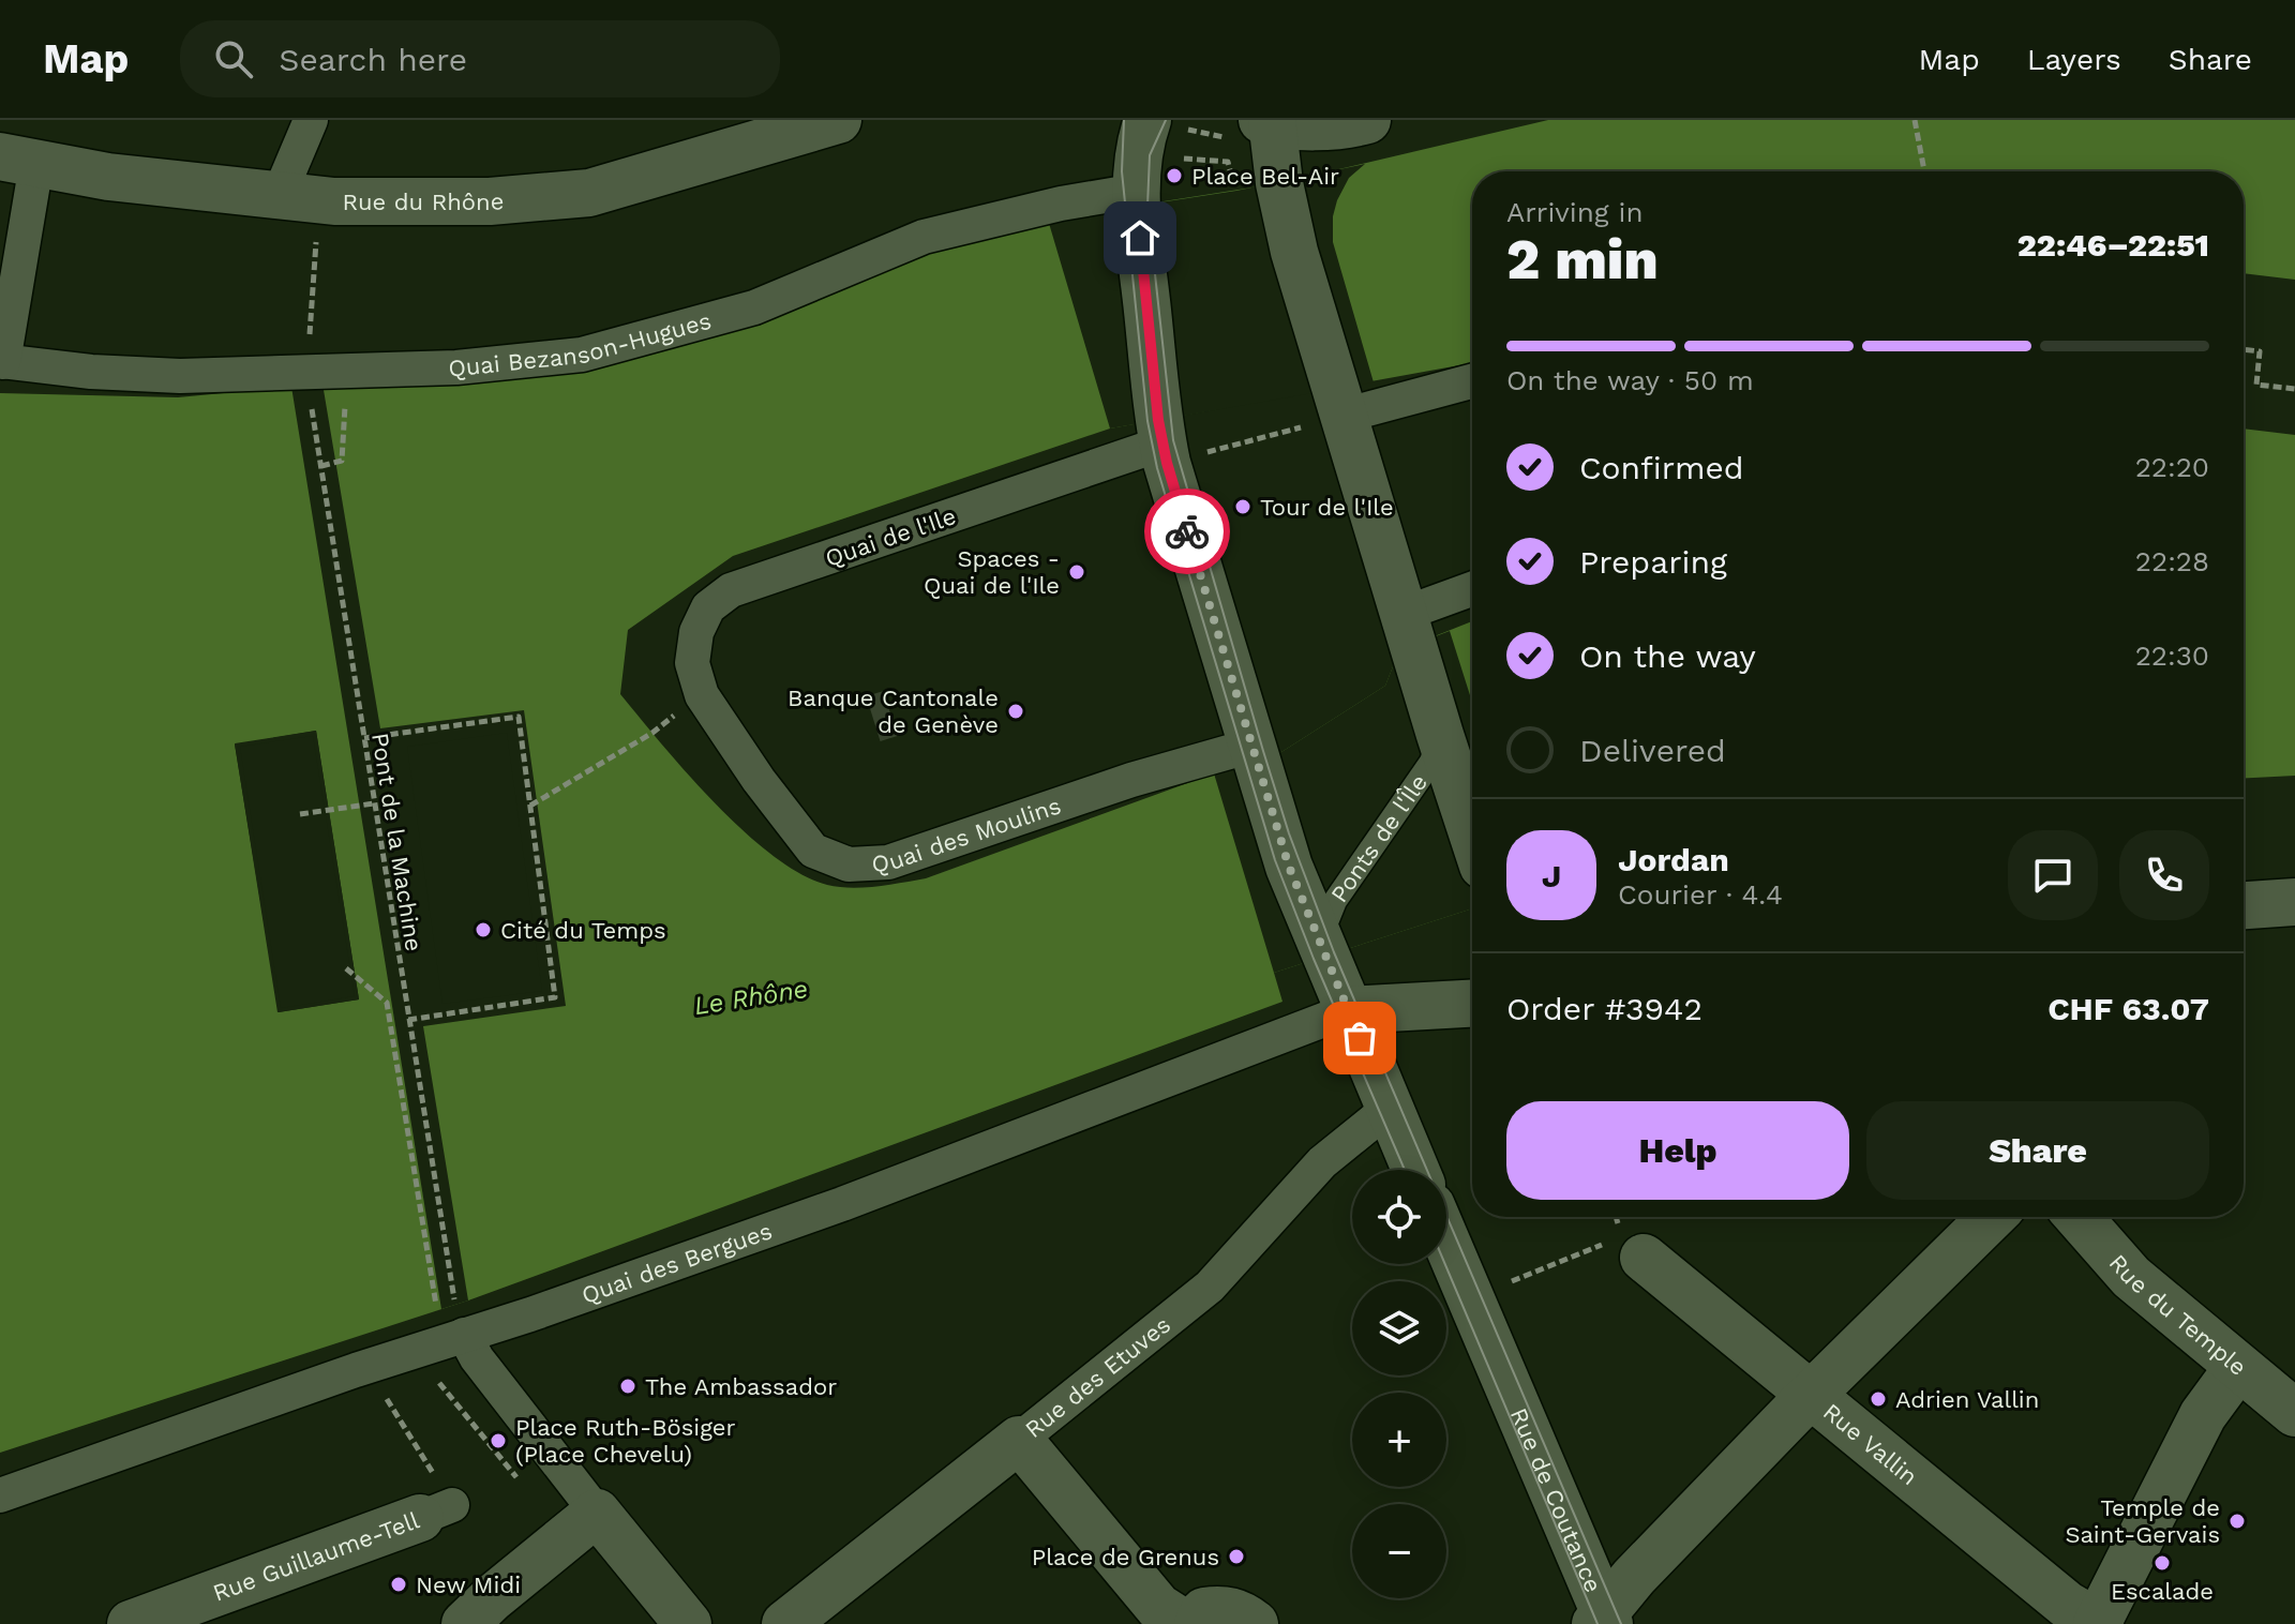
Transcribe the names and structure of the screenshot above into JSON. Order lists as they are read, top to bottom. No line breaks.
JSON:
{"streets":{"street":["Rue du Rhône","Quai Bezanson-Hugues","Quai de l'Ile","Quai des Moulins","Ponts de l'Île","Quai des Bergues","Rue du Temple","Rue des Etuves","Rue Vallin","Rue de Coutance","Rue Guillaume-Tell"],"path":["Pont de la Machine"]},"crossings":[["Quai Bezanson-Hugues","Pont de la Machine"],["Quai de l'Ile","Quai des Moulins"],["Pont de la Machine","Quai des Bergues"]],"water":["Le Rhône"],"places":["Place Bel-Air","Tour de l'Ile","Spaces - Quai de l'Ile","Banque Cantonale de Genève","Cité du Temps","The Ambassador","Adrien Vallin","Place Ruth-Bösiger (Place Chevelu)","Temple de Saint-Gervais","Place de Grenus","Escalade","New Midi"],"page":{"header":"Map","search":"Search here","nav":["Map","Layers","Share"],"heading":["2 min","Arriving in","22:46–22:51"],"panel":["Jordan","Courier · 4.4","Order #3942","CHF 63.07"],"bar":"On the way · 50 m","list":[["Confirmed","22:20"],["Preparing","22:28"],["On the way","22:30"],"Delivered"],"round":"J","buttons":["Help","Share"],"map_buttons":["+","−"]}}
